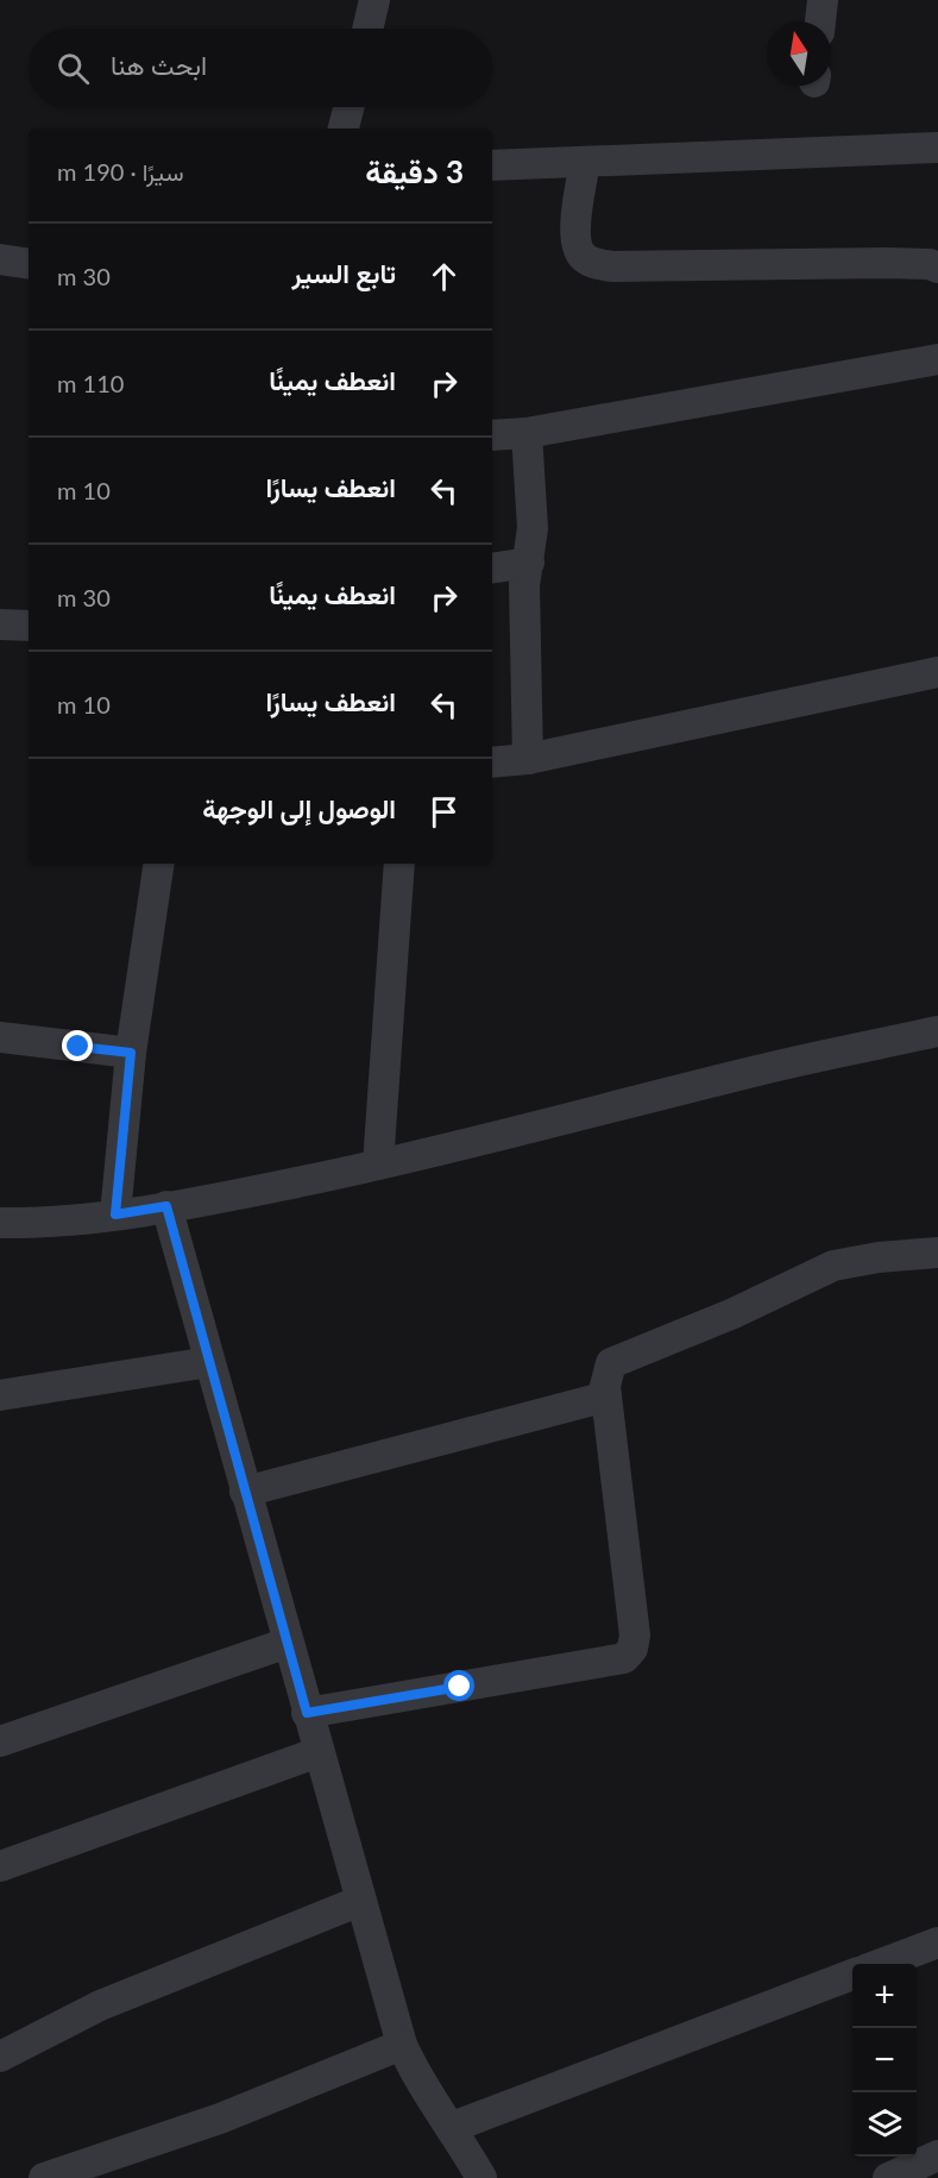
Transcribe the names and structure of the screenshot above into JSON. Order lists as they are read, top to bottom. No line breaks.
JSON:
{"north":"top","page":{"search":"ابحث هنا","heading":["3 دقيقة","سيرًا · 190 m"],"list":[["تابع السير","30 m"],["انعطف يمينًا","110 m"],["انعطف يسارًا","10 m"],["انعطف يمينًا","30 m"],["انعطف يسارًا","10 m"],"الوصول إلى الوجهة"],"map_buttons":["+","−"]}}
